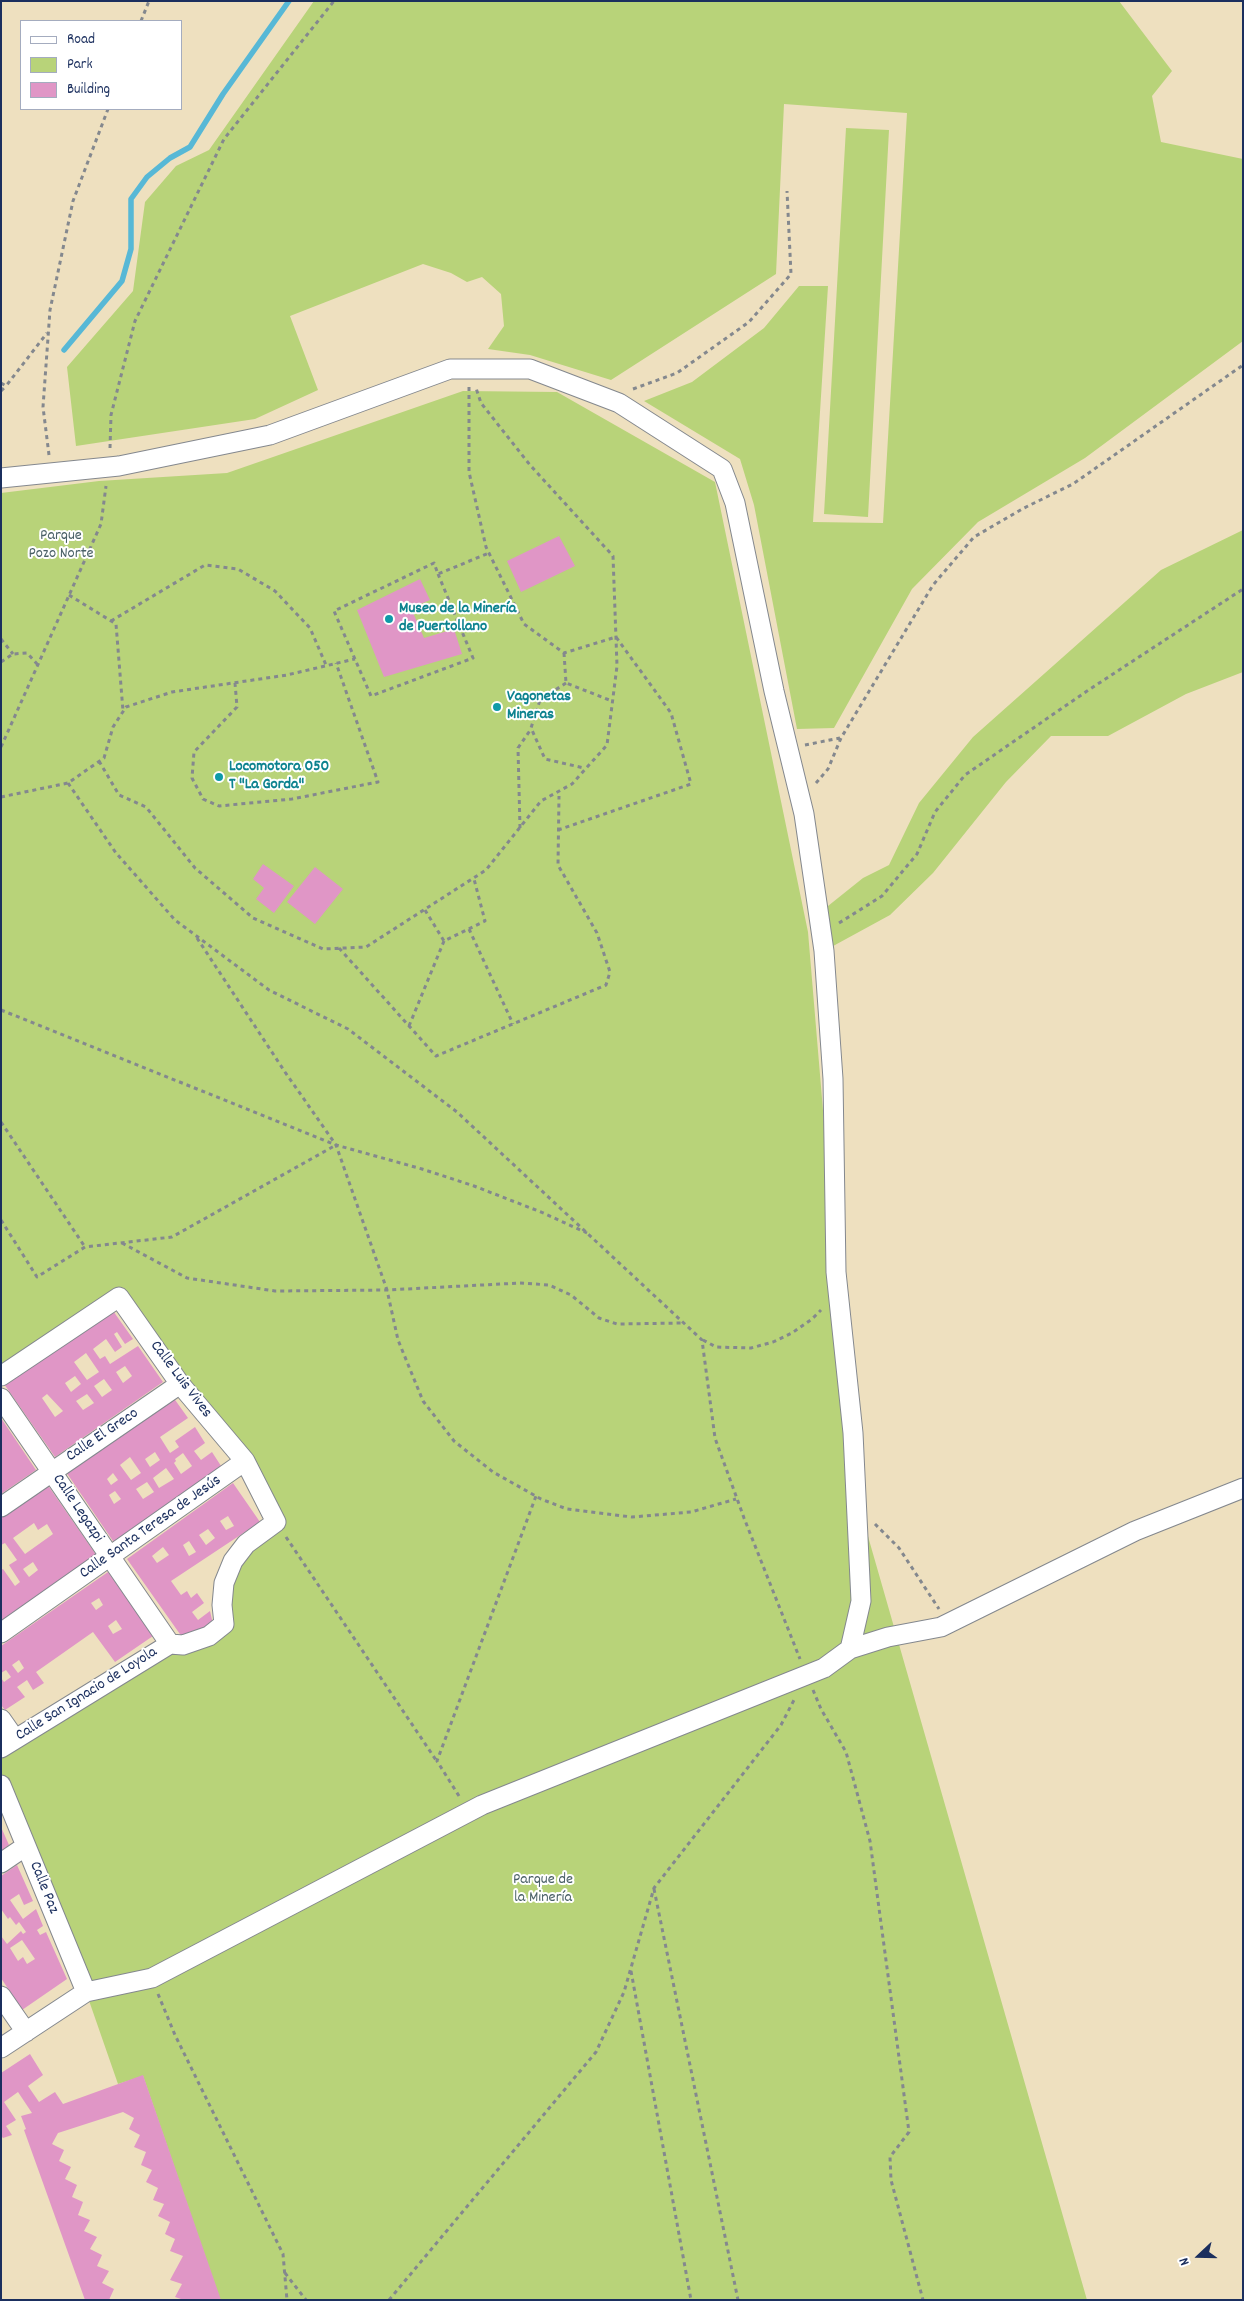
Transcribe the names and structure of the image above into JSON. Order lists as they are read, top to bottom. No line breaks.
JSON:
{"streets":{"street":["Calle Luis Vives","Calle El Greco","Calle Legazpi","Calle Santa Teresa de Jesús","Calle San Ignacio de Loyola","Calle Paz"]},"crossings":[["Calle Luis Vives","Calle El Greco"],["Calle Luis Vives","Calle Santa Teresa de Jesús"],["Calle El Greco","Calle Legazpi"],["Calle Legazpi","Calle Santa Teresa de Jesús"],["Calle Legazpi","Calle San Ignacio de Loyola"]],"parks":["Parque Pozo Norte","Parque de la Minería"],"places":["Museo de la Minería de Puertollano","Vagonetas Mineras","Locomotora 050 T \"La Gorda\""],"legend":["Road","Park","Building"],"north":"left"}
